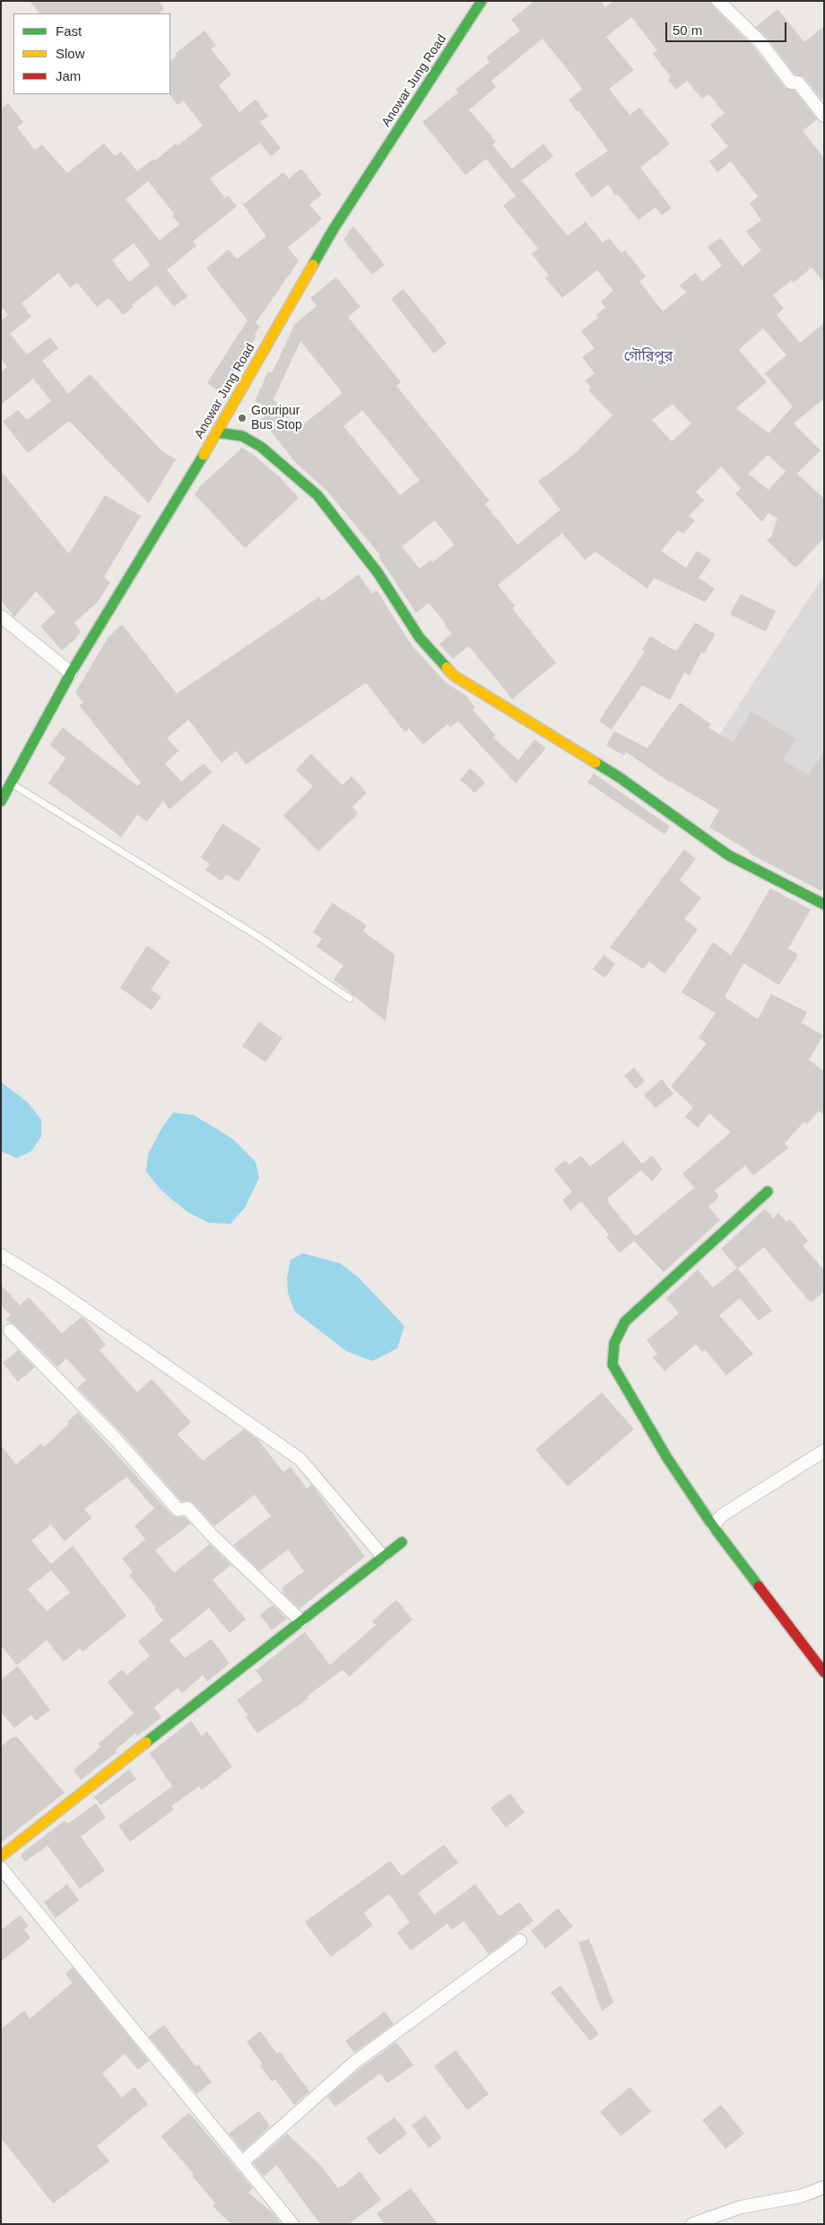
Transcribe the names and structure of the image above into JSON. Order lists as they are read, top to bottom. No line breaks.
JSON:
{"streets":{"main road":["Anowar Jung Road"]},"districts":["গৌরিপুর"],"places":["Gouripur Bus Stop"],"legend":["Fast","Slow","Jam"],"scale_bar":"50 m"}
